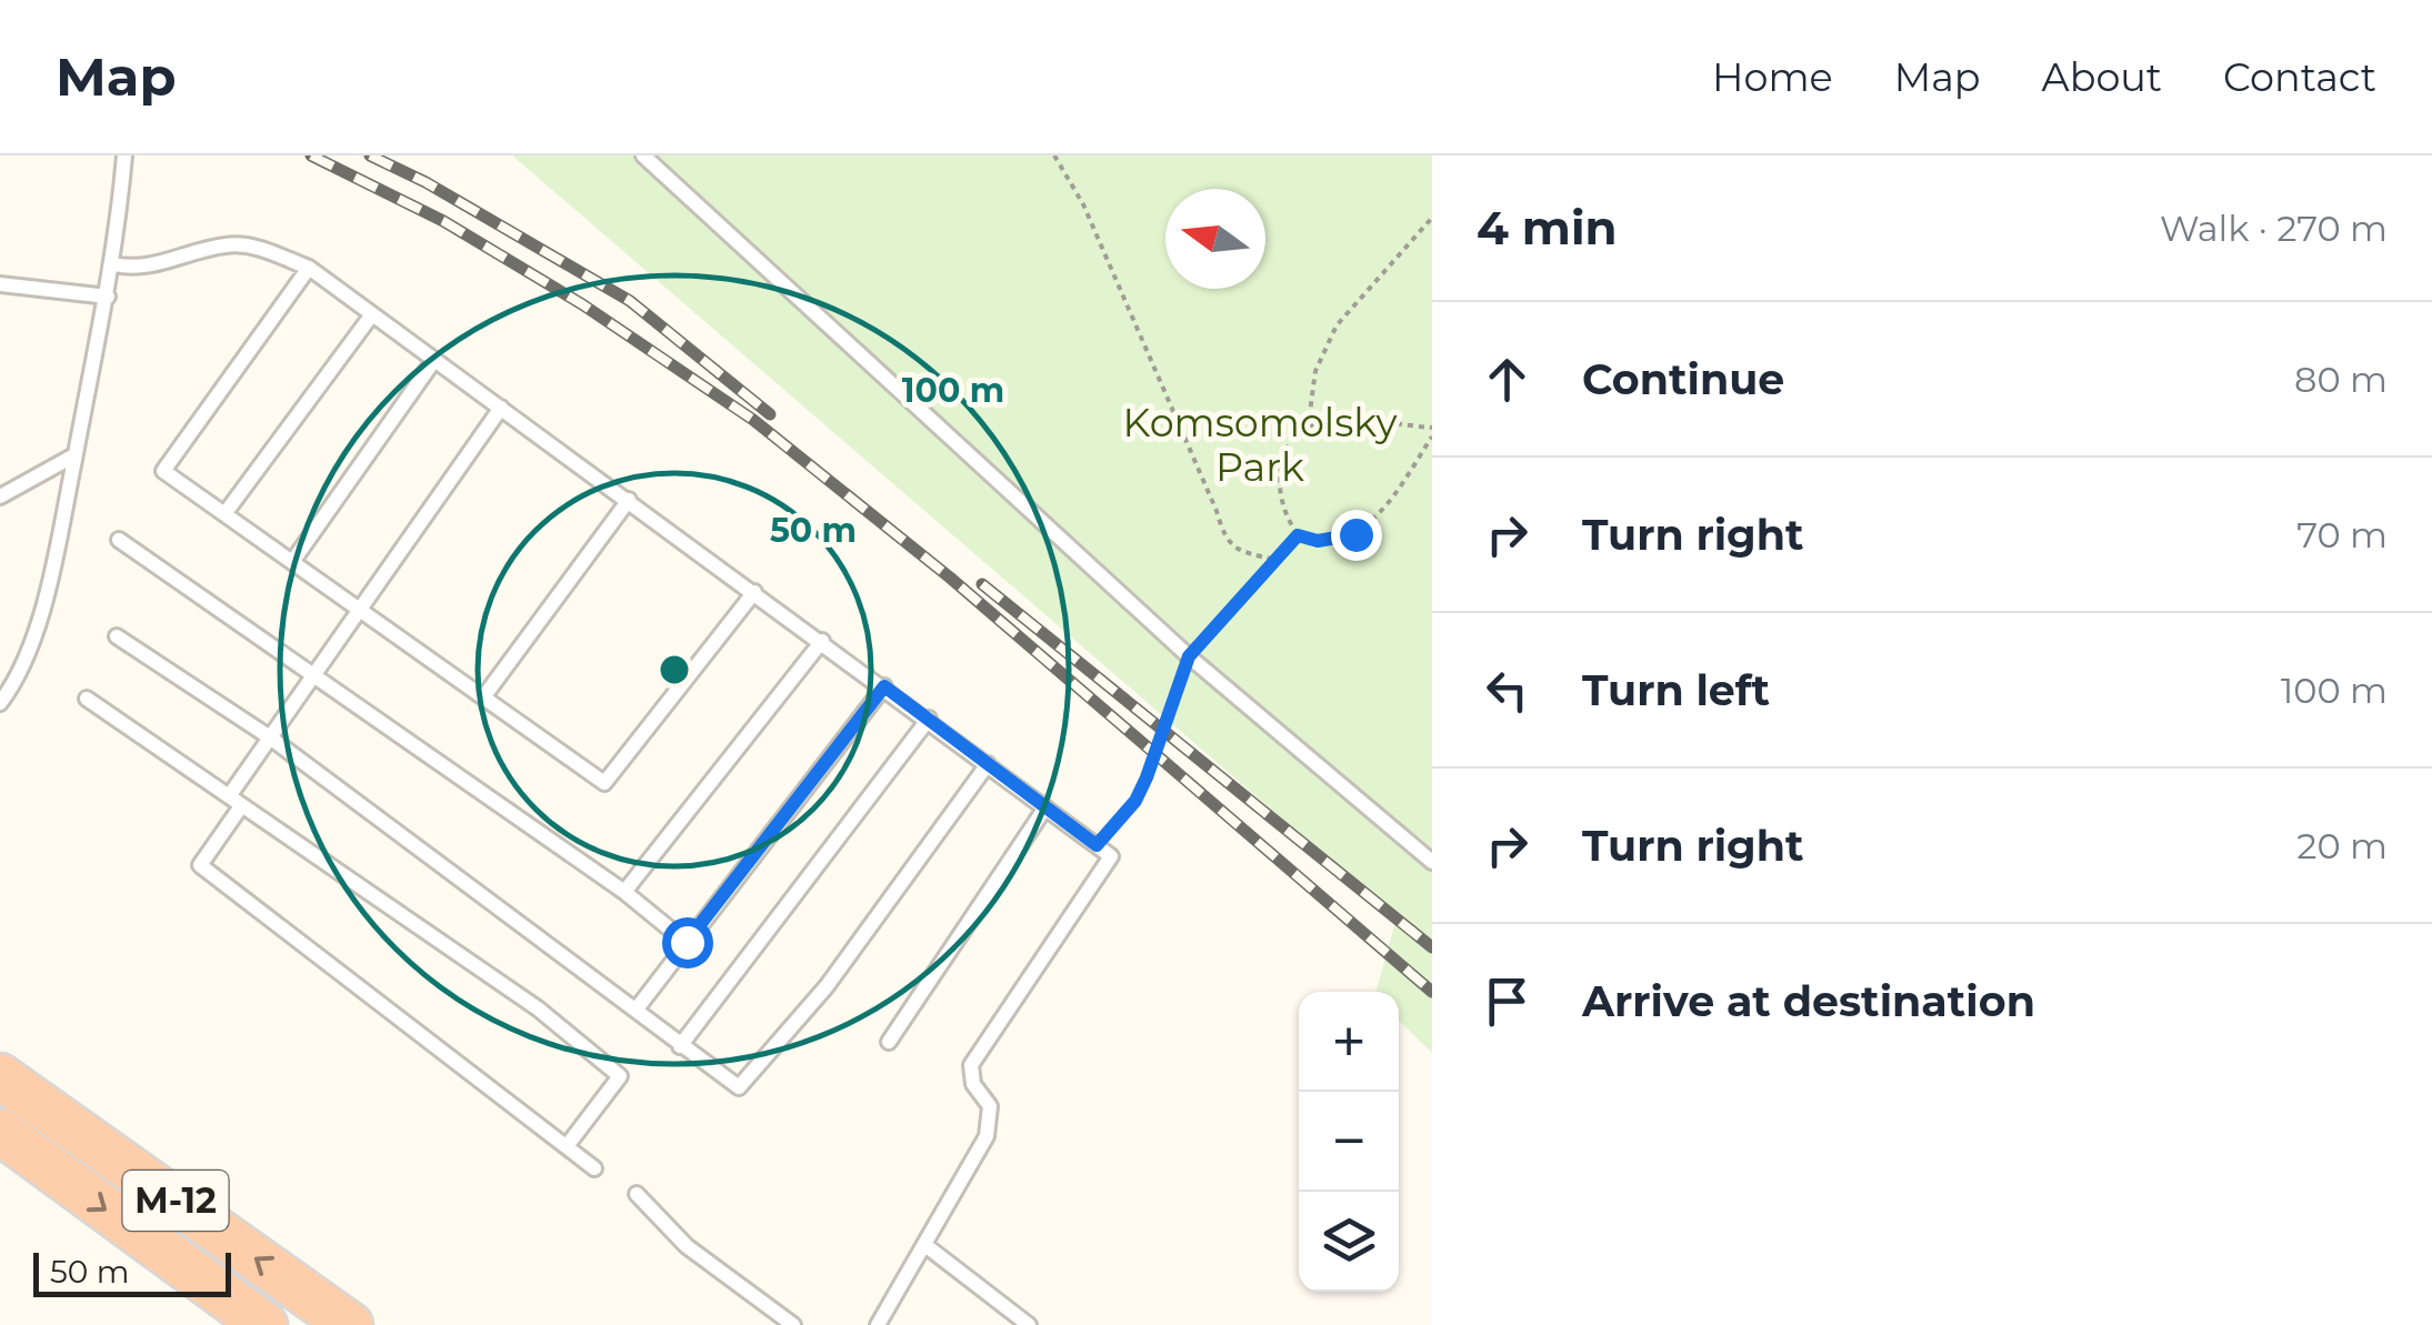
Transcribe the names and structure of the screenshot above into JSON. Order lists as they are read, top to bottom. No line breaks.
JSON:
{"streets":{"main road":["М-12"]},"parks":["Komsomolsky Park"],"scale_bar":"50 m","north":"left","page":{"header":"Map","nav":["Home","Map","About","Contact"],"heading":["4 min","Walk · 270 m"],"list":[["Continue","80 m"],["Turn right","70 m"],["Turn left","100 m"],["Turn right","20 m"],"Arrive at destination"],"map_buttons":["+","−"],"scale":"50 m"},"rings":["100 m","50 m"]}
